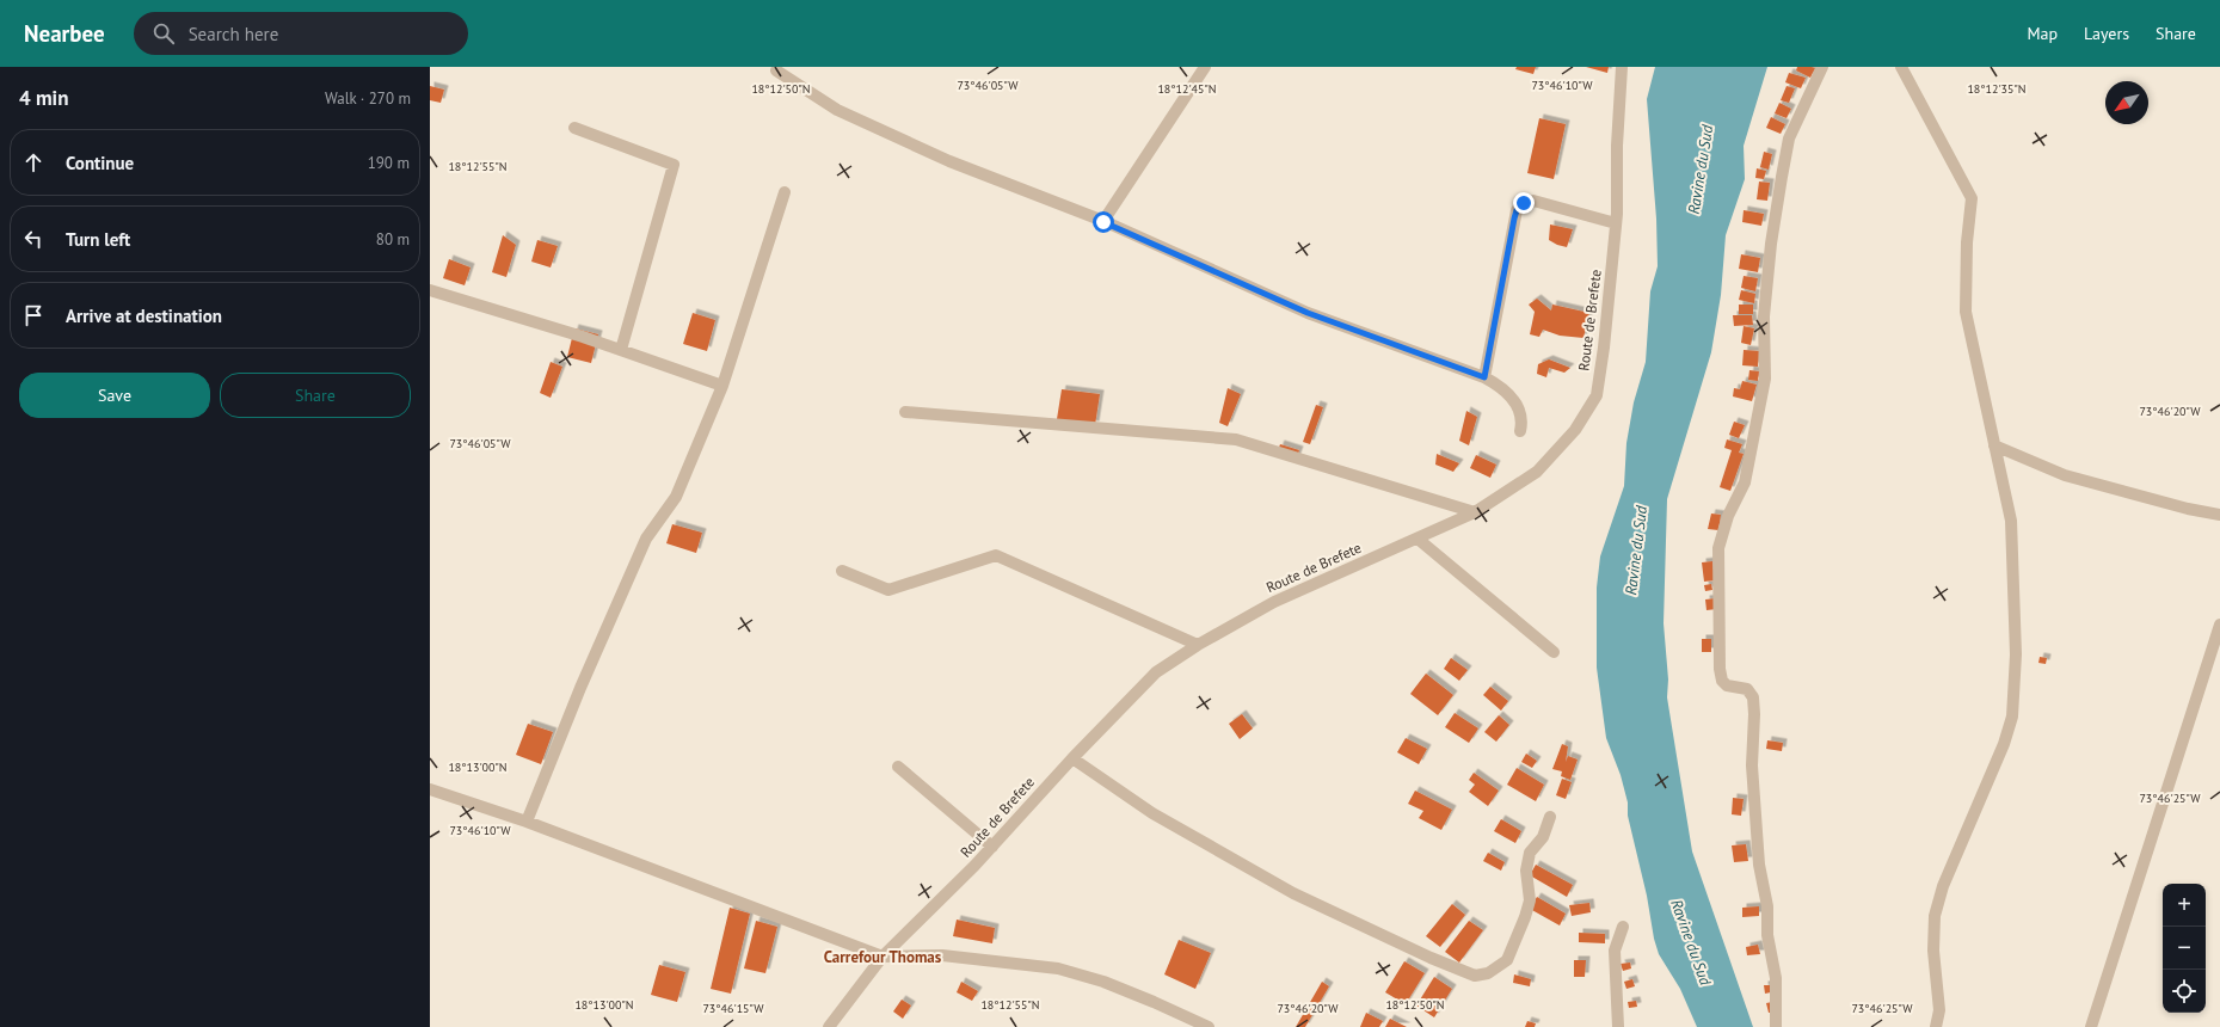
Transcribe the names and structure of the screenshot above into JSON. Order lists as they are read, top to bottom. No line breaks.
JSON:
{"streets":{"street":["Route de Brefete"]},"districts":["Carrefour Thomas"],"water":["Ravine du Sud"],"north":"bottom left","page":{"header":"Nearbee","search":"Search here","nav":["Map","Layers","Share"],"heading":["4 min","Walk · 270 m"],"list":[["Continue","190 m"],["Turn left","80 m"],"Arrive at destination"],"buttons":["Save","Share"],"map_buttons":["+","−"]},"coordinates":["73°46'05\"W","73°46'10\"W","18°12'50\"N","18°12'45\"N","18°12'35\"N","18°12'55\"N","73°46'20\"W","18°13'00\"N","73°46'25\"W","73°46'15\"W"]}
